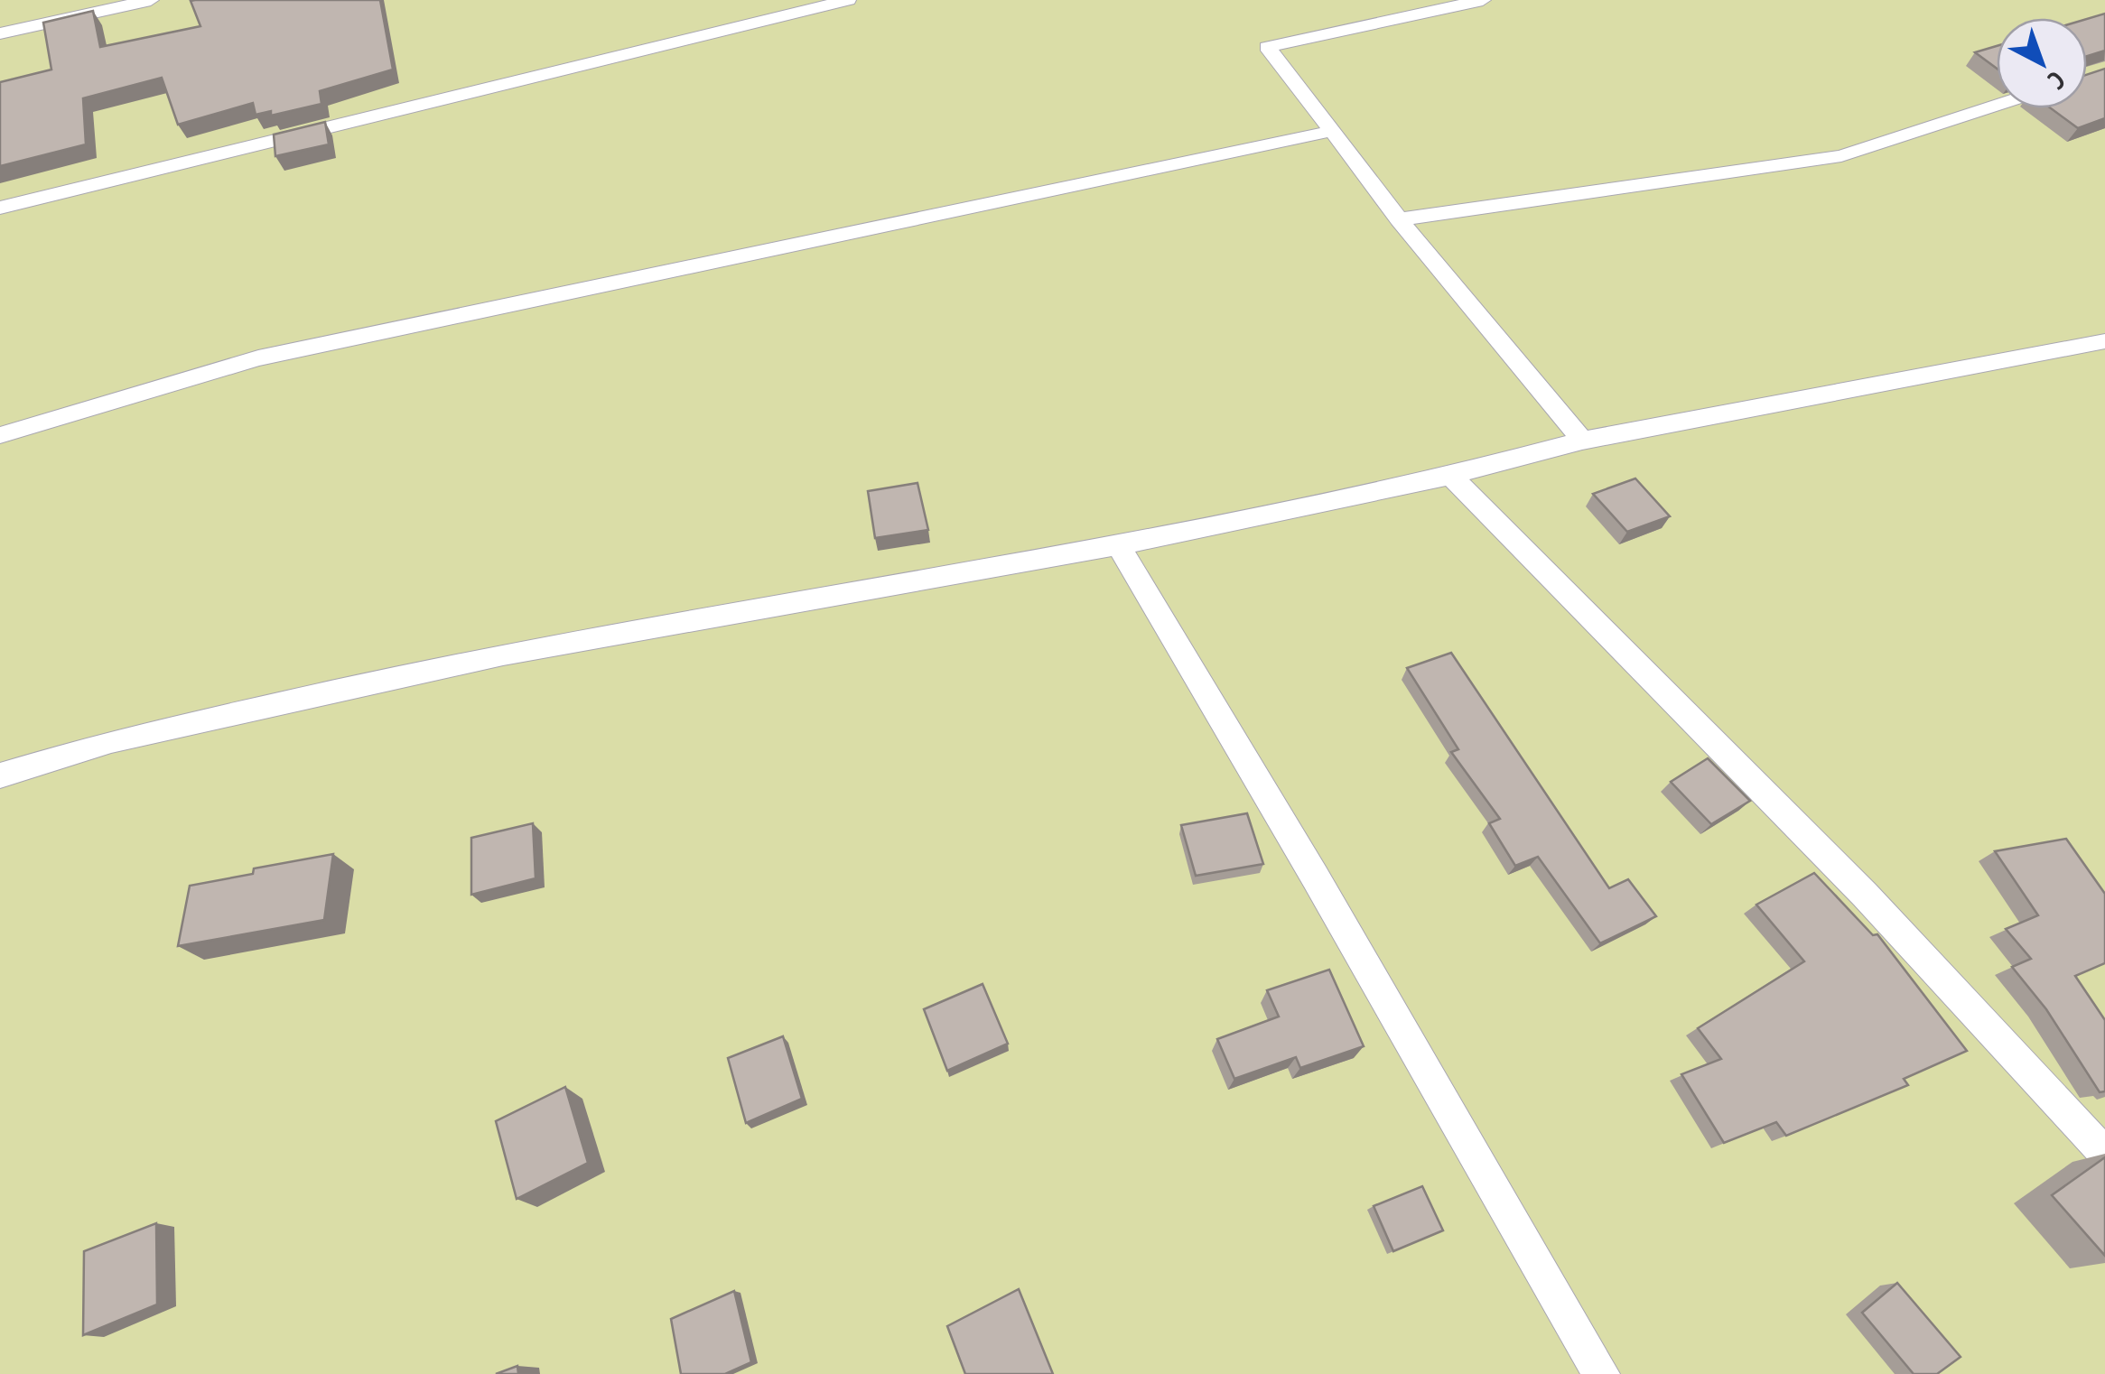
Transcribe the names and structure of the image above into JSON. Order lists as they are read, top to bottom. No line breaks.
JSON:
{"north":"bottom right"}
